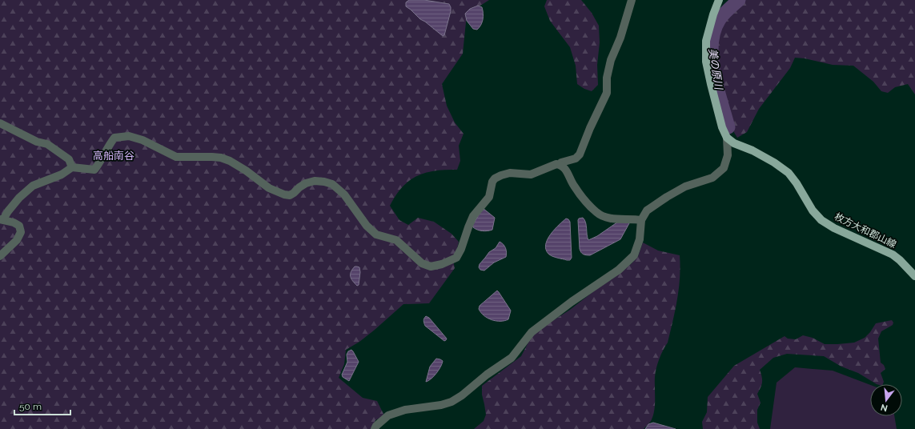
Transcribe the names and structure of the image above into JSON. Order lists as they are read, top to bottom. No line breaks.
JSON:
{"streets":{"main road":["枚方大和郡山線"]},"districts":["高船南谷"],"water":["美の原川"],"scale_bar":"50 m","north":"bottom"}
